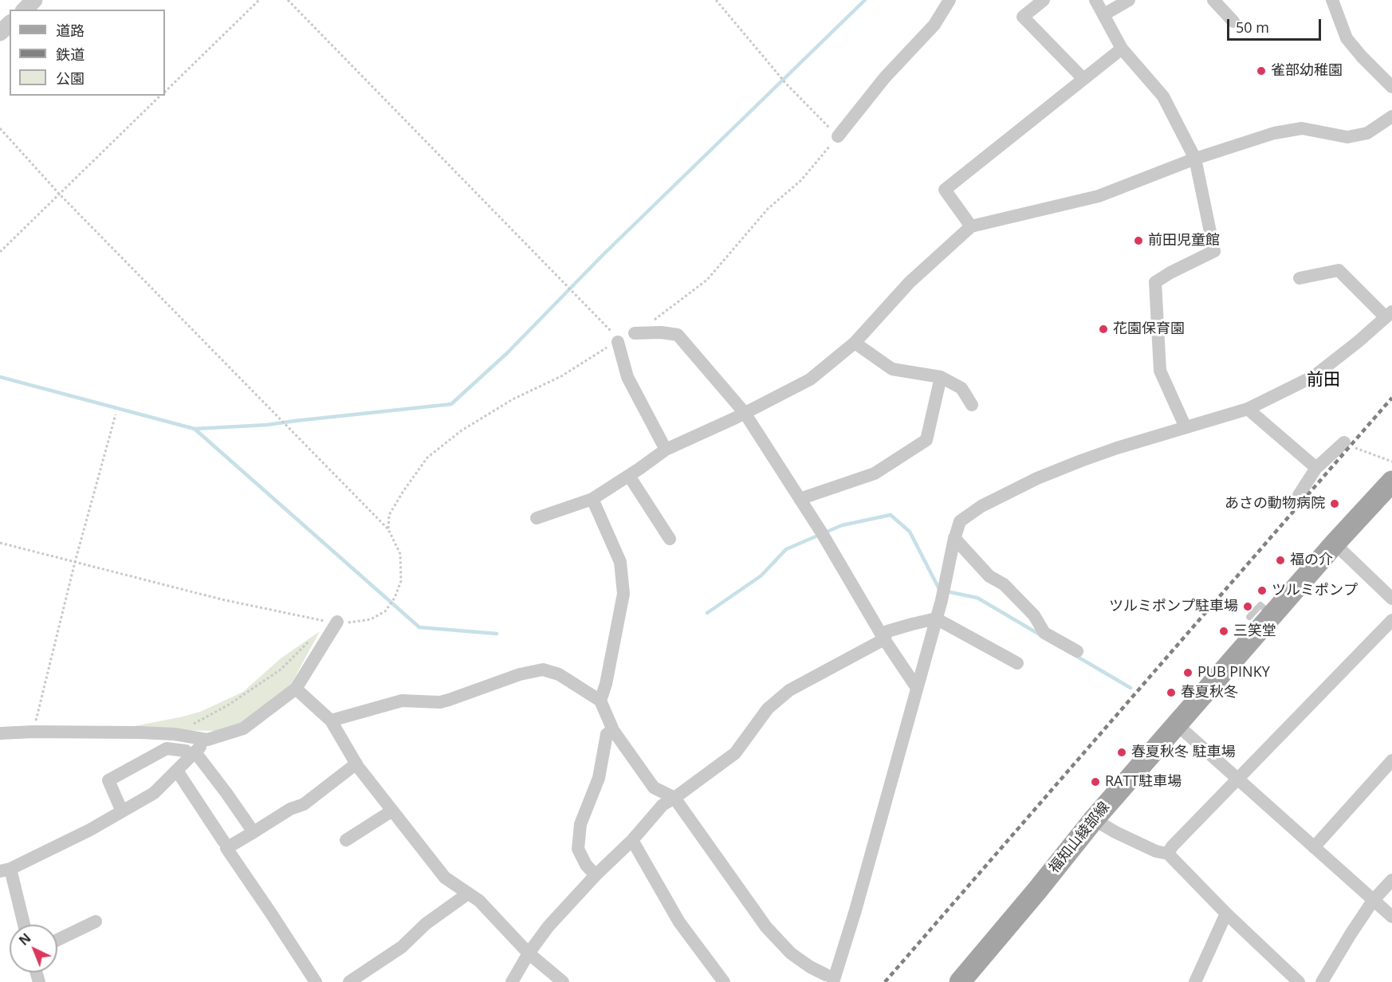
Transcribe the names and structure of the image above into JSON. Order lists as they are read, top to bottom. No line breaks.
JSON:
{"streets":{"main road":["福知山綾部線"]},"districts":["前田"],"places":["雀部幼稚園","前田児童館","花園保育園","あさの動物病院","福の介","ツルミポンプ","ツルミポンプ駐車場","三笑堂","PUB PINKY","春夏秋冬","春夏秋冬 駐車場","RATT駐車場"],"legend":["道路","鉄道","公園"],"scale_bar":"50 m","north":"top left"}
